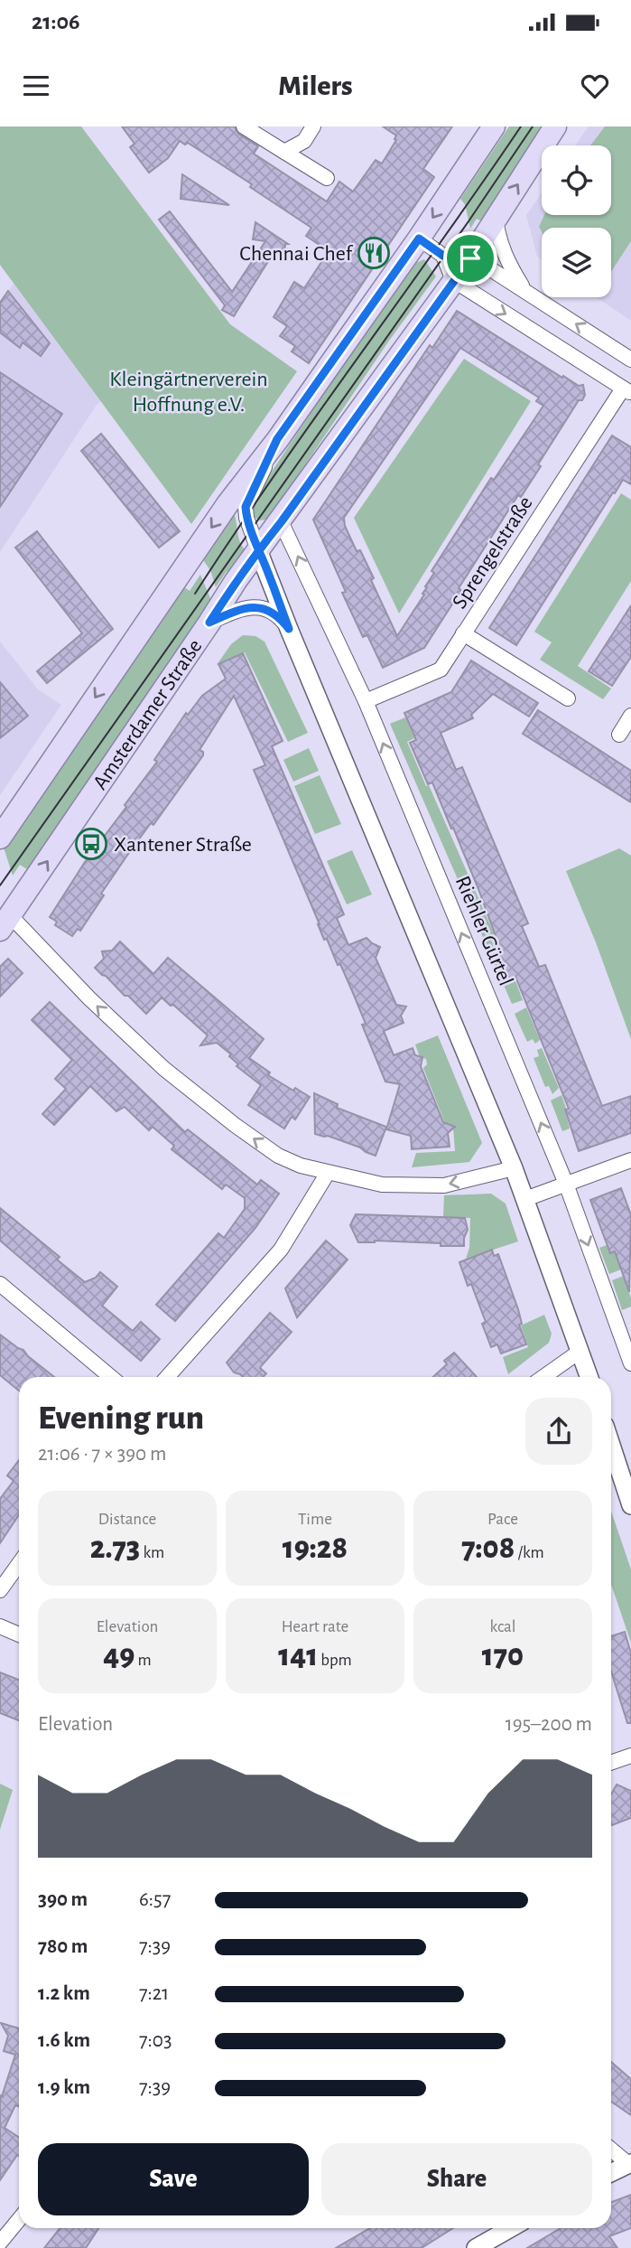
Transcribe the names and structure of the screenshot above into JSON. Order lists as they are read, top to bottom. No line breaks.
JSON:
{"streets":{"main road":["Amsterdamer Straße"],"street":["Sprengelstraße","Riehler Gürtel"]},"crossings":[["Sprengelstraße","Riehler Gürtel"],["Amsterdamer Straße","Riehler Gürtel"]],"parks":["Kleingärtnerverein Hoffnung e.V."],"places":{"restaurant":["Chennai Chef"],"bus stop":["Xantener Straße"]},"page":{"status":"21:06","header":"Milers","heading":["Evening run","21:06 · 7 × 390 m"],"stats":[["Distance","2.73 km"],["Time","19:28"],["Pace","7:08 /km"],["Elevation","49 m"],["Heart rate","141 bpm"],["kcal","170"]],"chart":["Elevation","195–200 m"],"list":[{"name":"390 m","note":"6:57"},{"name":"780 m","note":"7:39"},{"name":"1.2 km","note":"7:21"},{"name":"1.6 km","note":"7:03"},{"name":"1.9 km","note":"7:39"}],"buttons":["Save","Share"]}}
